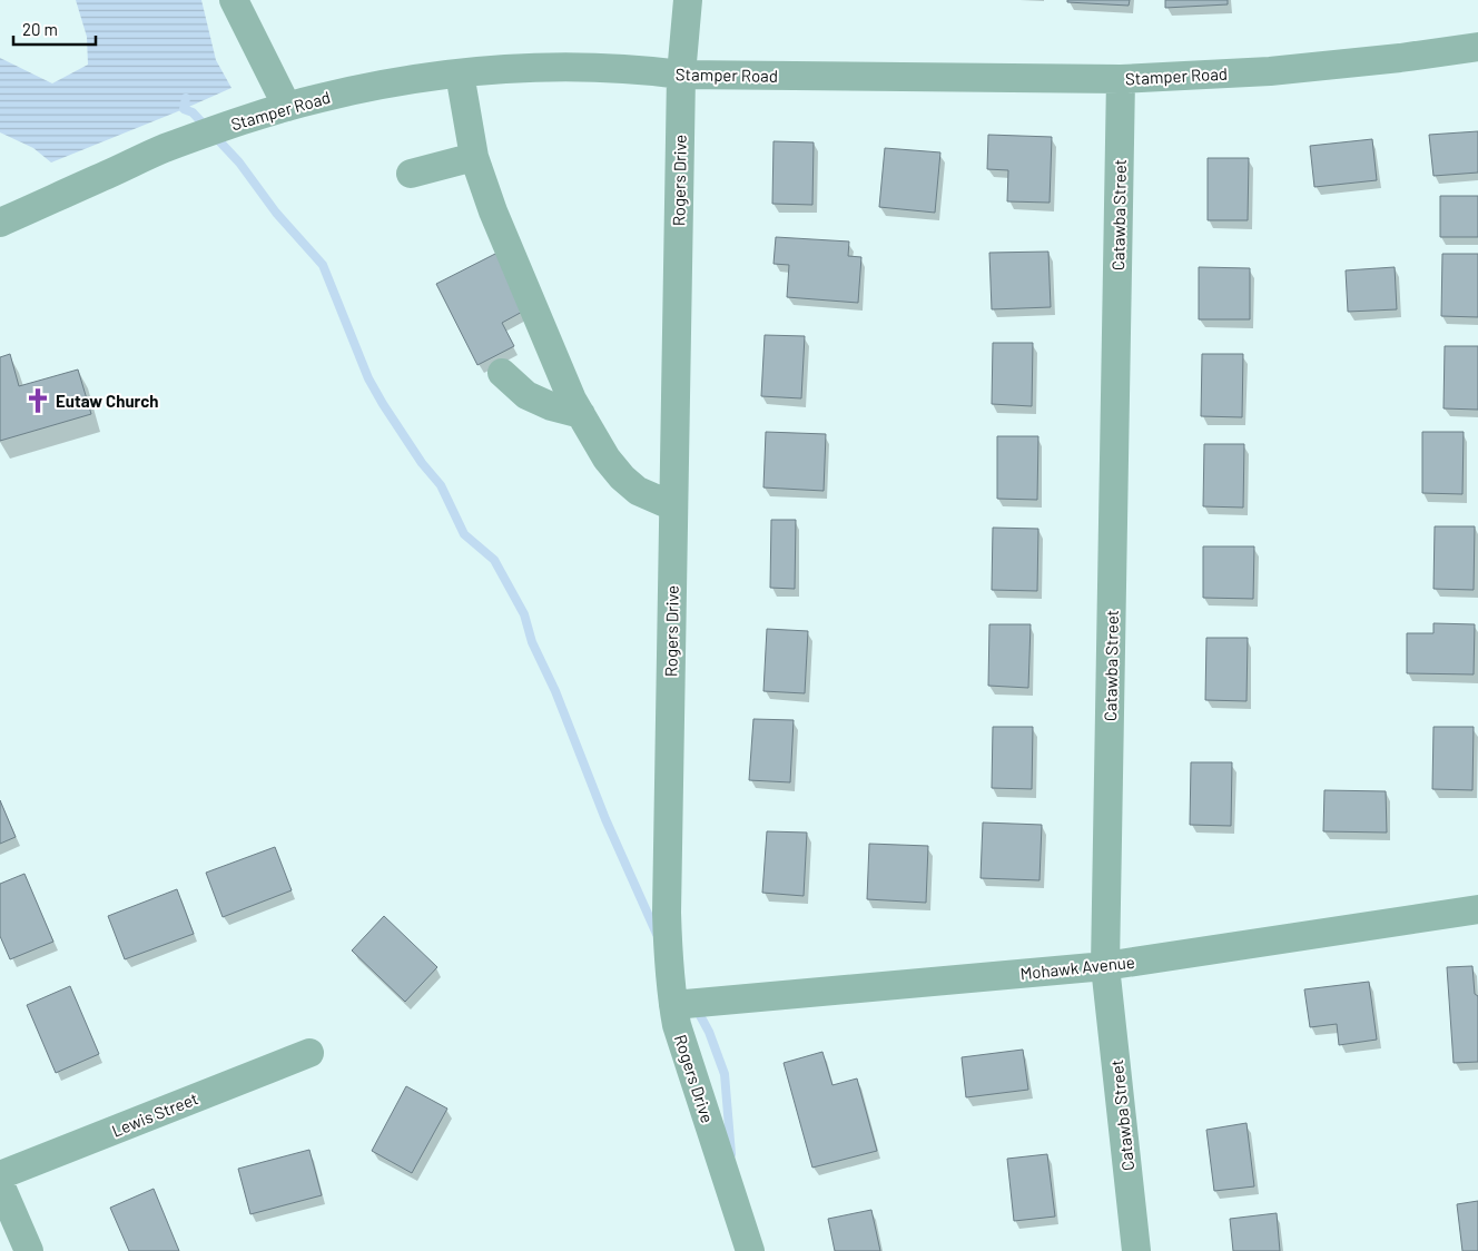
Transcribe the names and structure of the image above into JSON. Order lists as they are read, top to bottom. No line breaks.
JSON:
{"streets":{"street":["Stamper Road","Rogers Drive","Catawba Street","Mohawk Avenue","Lewis Street"]},"crossings":[["Stamper Road","Rogers Drive"],["Stamper Road","Catawba Street"],["Rogers Drive","Mohawk Avenue"],["Catawba Street","Mohawk Avenue"]],"places":{"church":["Eutaw Church"]},"scale_bar":"20 m"}
